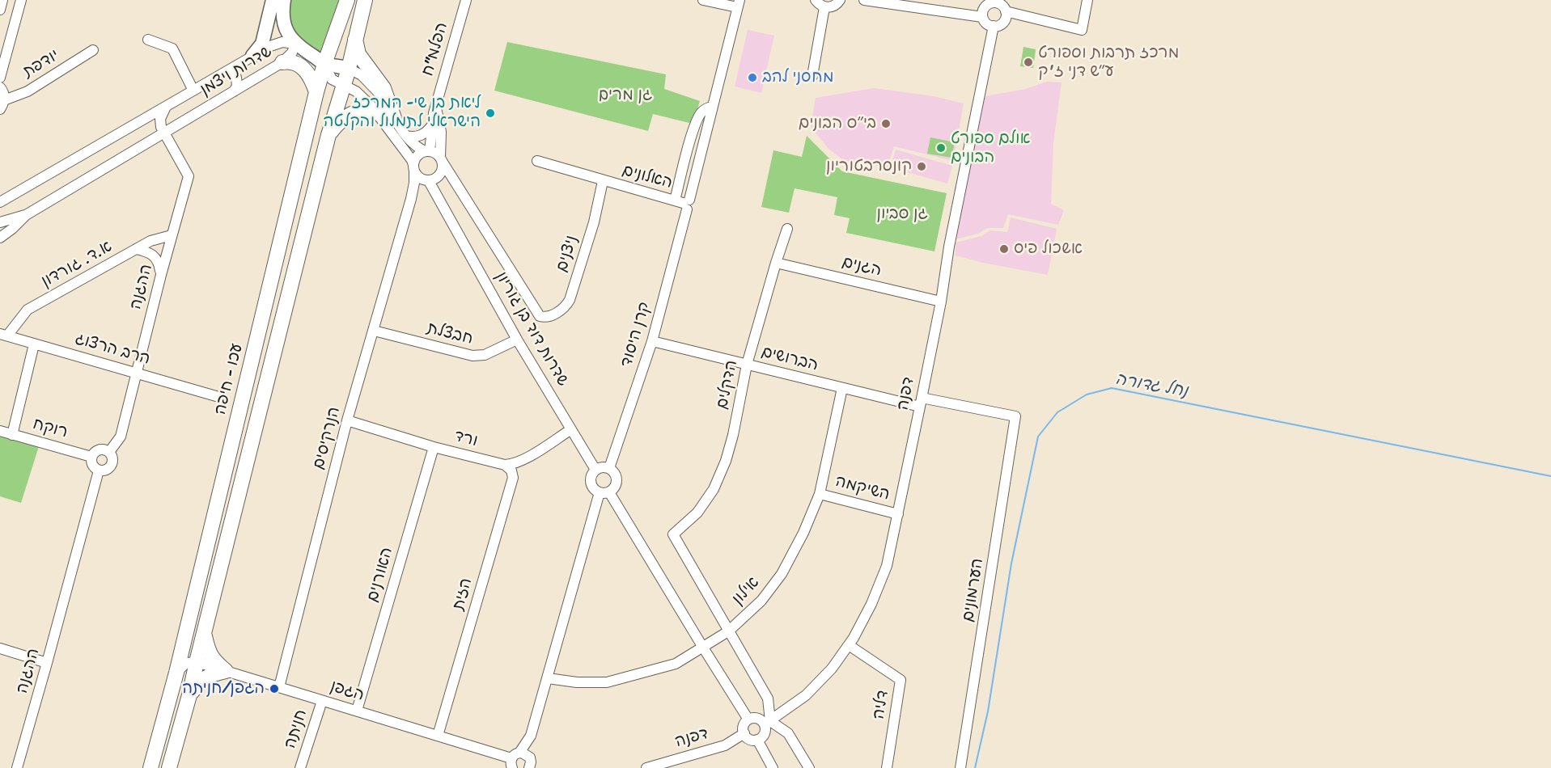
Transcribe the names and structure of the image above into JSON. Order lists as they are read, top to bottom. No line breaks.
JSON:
{"streets":{"highway":["עכו - חיפה"],"street":["הפלמ\"ח","יודפת","שדרות ויצמן","האלונים","ניצנים","א.ד. גורדון","הגנים","ההגנה","שדרות דוד בן גוריון","חבצלת","קרן היסוד","הרב הרצוג","הברושים","הדקלים","דפנה","רוקח","הנרקיסים","ורד","השיקמה","האורנים","הערמונים","אילון","הזית","הגפן","דליה","חניתה"]},"crossings":[["הפלמ\"ח","שדרות דוד בן גוריון"],["הפלמ\"ח","הנרקיסים"],["שדרות ויצמן","ההגנה"],["האלונים","ניצנים"],["האלונים","קרן היסוד"],["ניצנים","שדרות דוד בן גוריון"],["א.ד. גורדון","ההגנה"],["א.ד. גורדון","הרב הרצוג"],["הגנים","הדקלים"],["הגנים","דפנה"],["ההגנה","הרב הרצוג"],["ההגנה","רוקח"],["שדרות דוד בן גוריון","חבצלת"],["שדרות דוד בן גוריון","קרן היסוד"],["שדרות דוד בן גוריון","הנרקיסים"],["חבצלת","הנרקיסים"],["קרן היסוד","הברושים"],["הברושים","הדקלים"],["הברושים","דפנה"],["הברושים","הערמונים"],["הברושים","אילון"],["הדקלים","אילון"],["דפנה","השיקמה"],["דפנה","דליה"],["הנרקיסים","ורד"],["הנרקיסים","הגפן"],["ורד","האורנים"],["ורד","הזית"],["השיקמה","אילון"],["האורנים","הגפן"],["הזית","הגפן"],["הגפן","חניתה"]],"water":["נחל גדורה"],"parks":["גן מרים","גן סביון"],"places":["מרכז תרבות וספורט ע״ש דני ז'ק","מחסני להב","ליאת בן שי- המרכז הישראלי לתמלול והקלטה","בי״ס הבונים","אולם ספורט הבונים","קונסרבטוריון","אשכול פיס","הגפן/חניתה"]}
